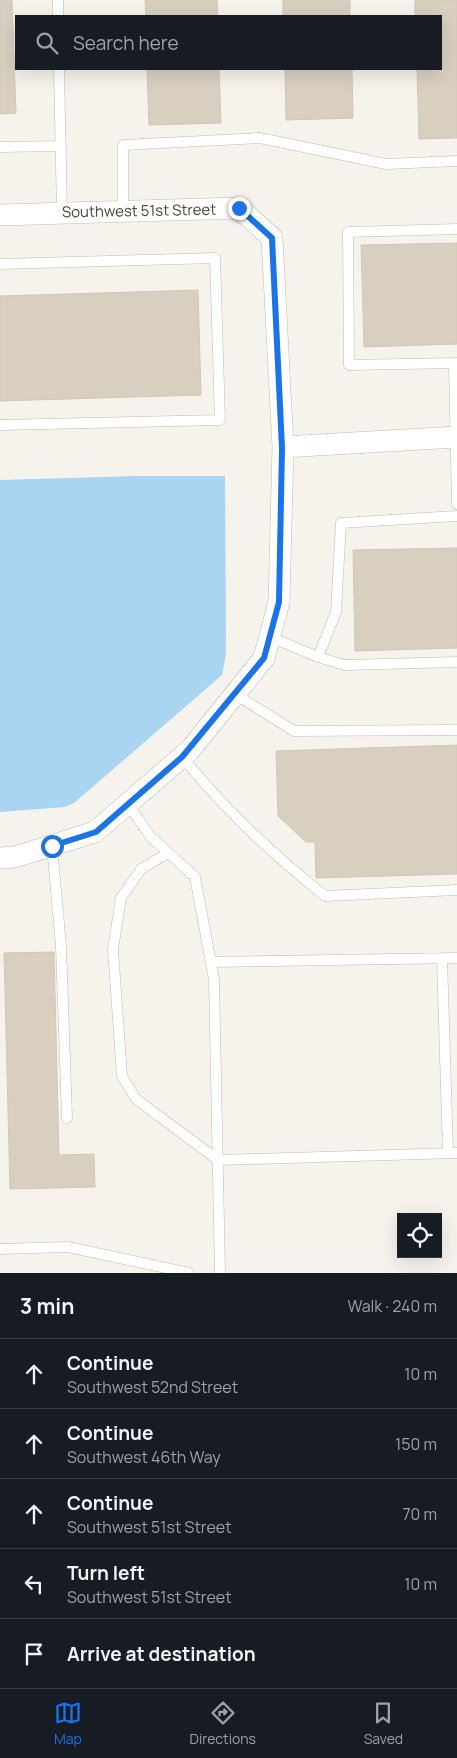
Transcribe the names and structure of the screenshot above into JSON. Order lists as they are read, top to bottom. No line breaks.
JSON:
{"streets":{"street":["Southwest 51st Street"]},"page":{"search":"Search here","heading":["3 min","Walk · 240 m"],"list":[["Continue","Southwest 52nd Street","10 m"],["Continue","Southwest 46th Way","150 m"],["Continue","Southwest 51st Street","70 m"],["Turn left","Southwest 51st Street","10 m"],"Arrive at destination"],"nav":["Map","Directions","Saved"]}}
